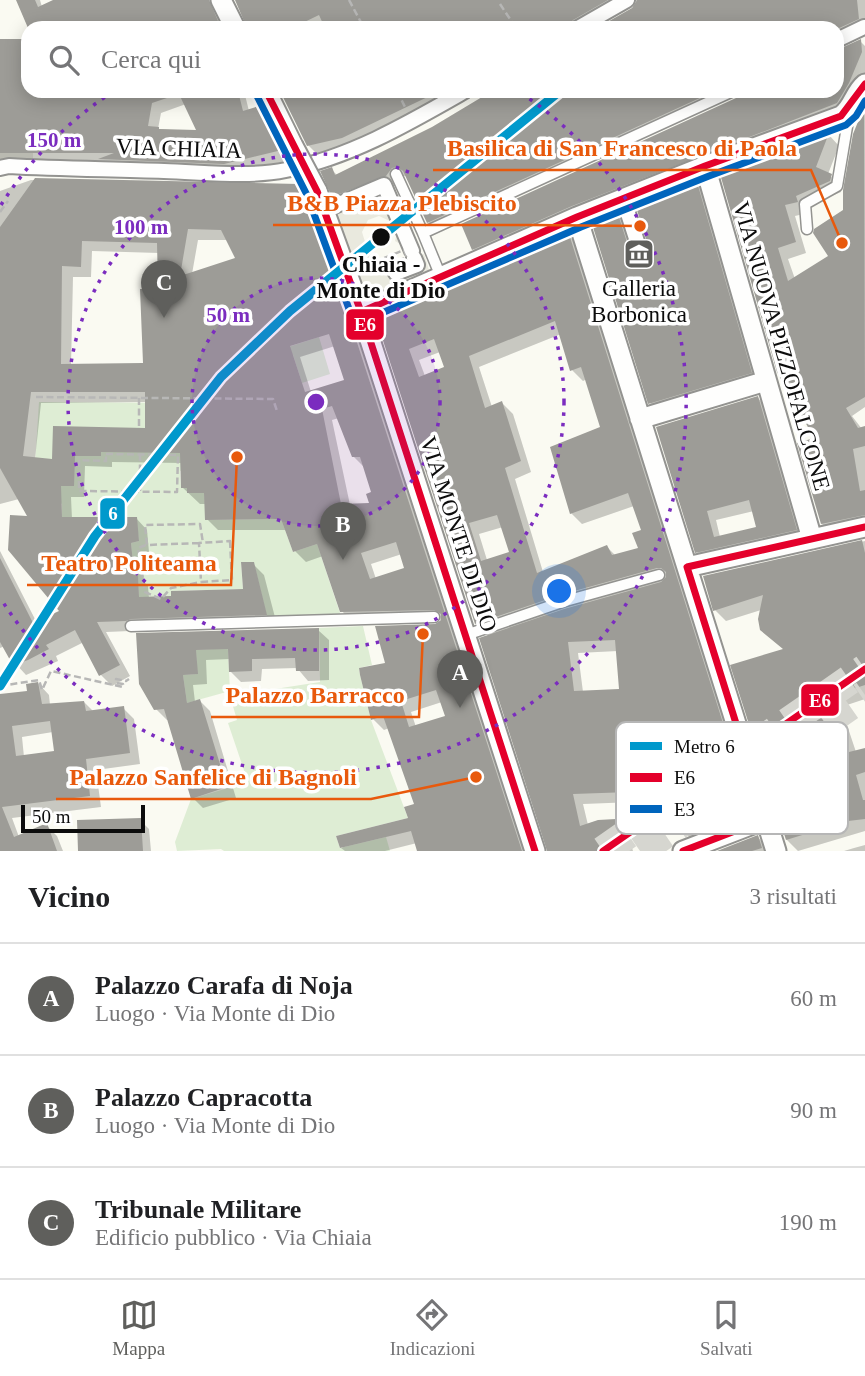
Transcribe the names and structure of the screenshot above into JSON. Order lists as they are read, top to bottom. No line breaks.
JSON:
{"streets":{"street":["VIA CHIAIA","VIA NUOVA PIZZOFALCONE","VIA MONTE DI DIO"]},"places":{"other":["B&B Piazza Plebiscito","Chiaia - Monte di Dio","Basilica di San Francesco di Paola","Teatro Politeama","Palazzo Barracco","Palazzo Sanfelice di Bagnoli"],"museum":["Galleria Borbonica"]},"lines":["transit line E6","metro line 6","transit line E3"],"legend":["Metro 6","E6","E3"],"scale_bar":"50 m","page":{"search":"Cerca qui","pins":["C","B","A"],"scale":"50 m","heading":["Vicino","3 risultati"],"list":[{"mark":"A","name":"Palazzo Carafa di Noja","note":"Luogo · Via Monte di Dio","value":"60 m"},{"mark":"B","name":"Palazzo Capracotta","note":"Luogo · Via Monte di Dio","value":"90 m"},{"mark":"C","name":"Tribunale Militare","note":"Edificio pubblico · Via Chiaia","value":"190 m"}],"nav":["Mappa","Indicazioni","Salvati"]},"rings":["150 m","100 m","50 m"]}
